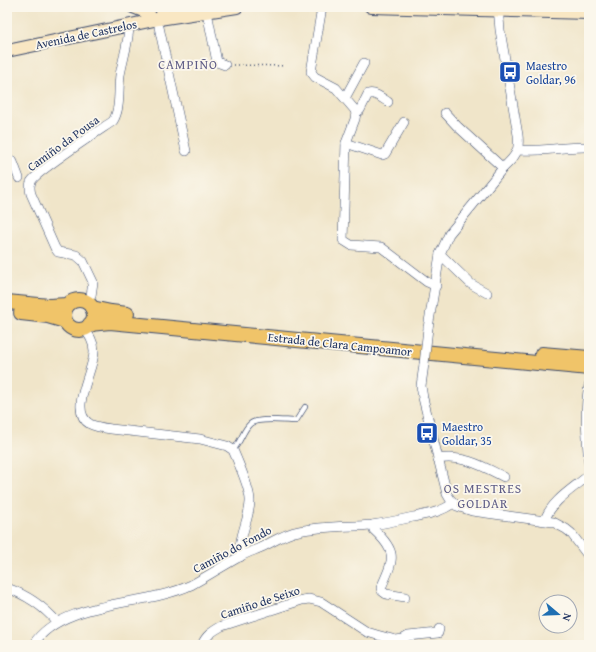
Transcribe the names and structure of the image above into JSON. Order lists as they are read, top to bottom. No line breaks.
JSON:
{"streets":{"main road":["Avenida de Castrelos","Estrada de Clara Campoamor"],"street":["Camiño da Pousa","Camiño do Fondo","Camiño de Seixo"]},"crossings":[["Avenida de Castrelos","Camiño da Pousa"],["Camiño da Pousa","Estrada de Clara Campoamor"]],"districts":["CAMPIÑO","OS MESTRES GOLDAR"],"places":{"bus stop":["Maestro Goldar, 96","Maestro Goldar, 35"]},"north":"right"}
